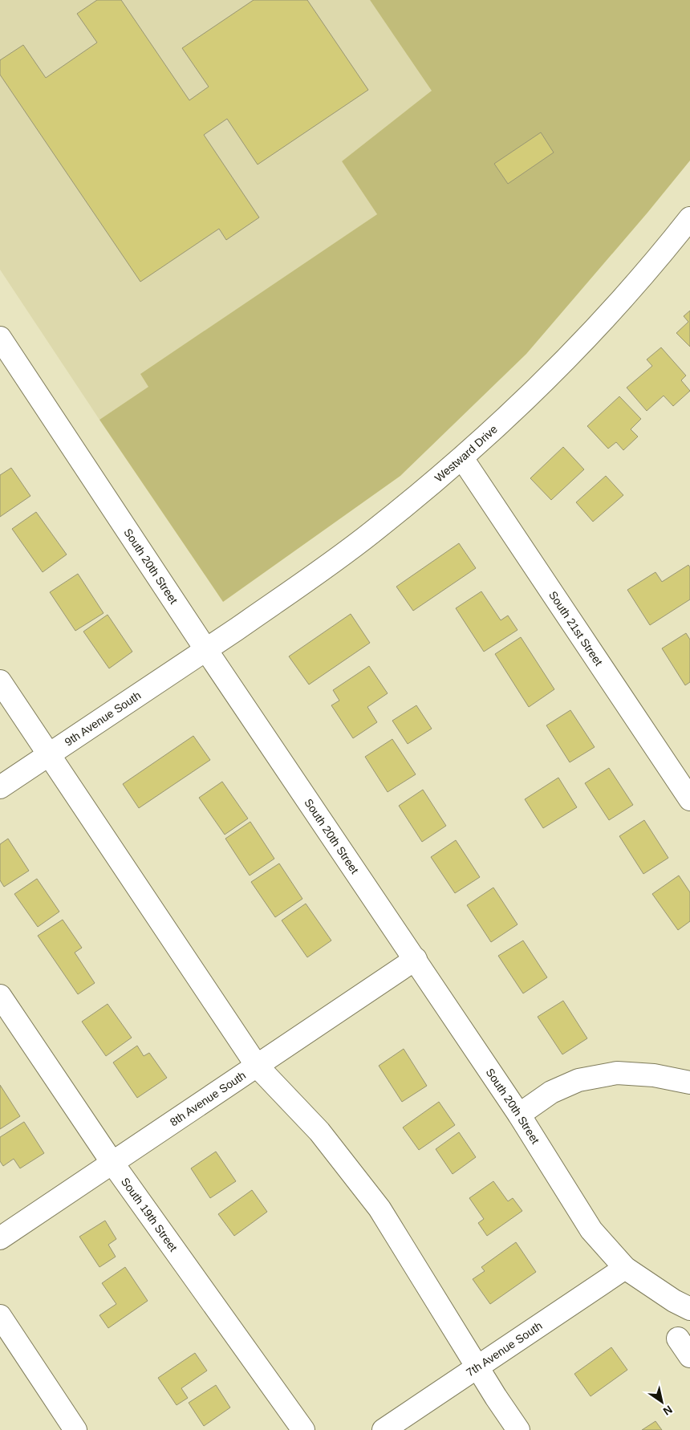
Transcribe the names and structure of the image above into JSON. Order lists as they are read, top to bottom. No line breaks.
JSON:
{"streets":{"street":["Westward Drive","South 20th Street","South 21st Street","9th Avenue South","8th Avenue South","South 19th Street","7th Avenue South"]},"crossings":[["Westward Drive","South 20th Street"],["Westward Drive","South 21st Street"],["Westward Drive","9th Avenue South"],["South 20th Street","9th Avenue South"],["South 20th Street","8th Avenue South"],["South 20th Street","7th Avenue South"],["8th Avenue South","South 19th Street"]],"north":"bottom right"}
